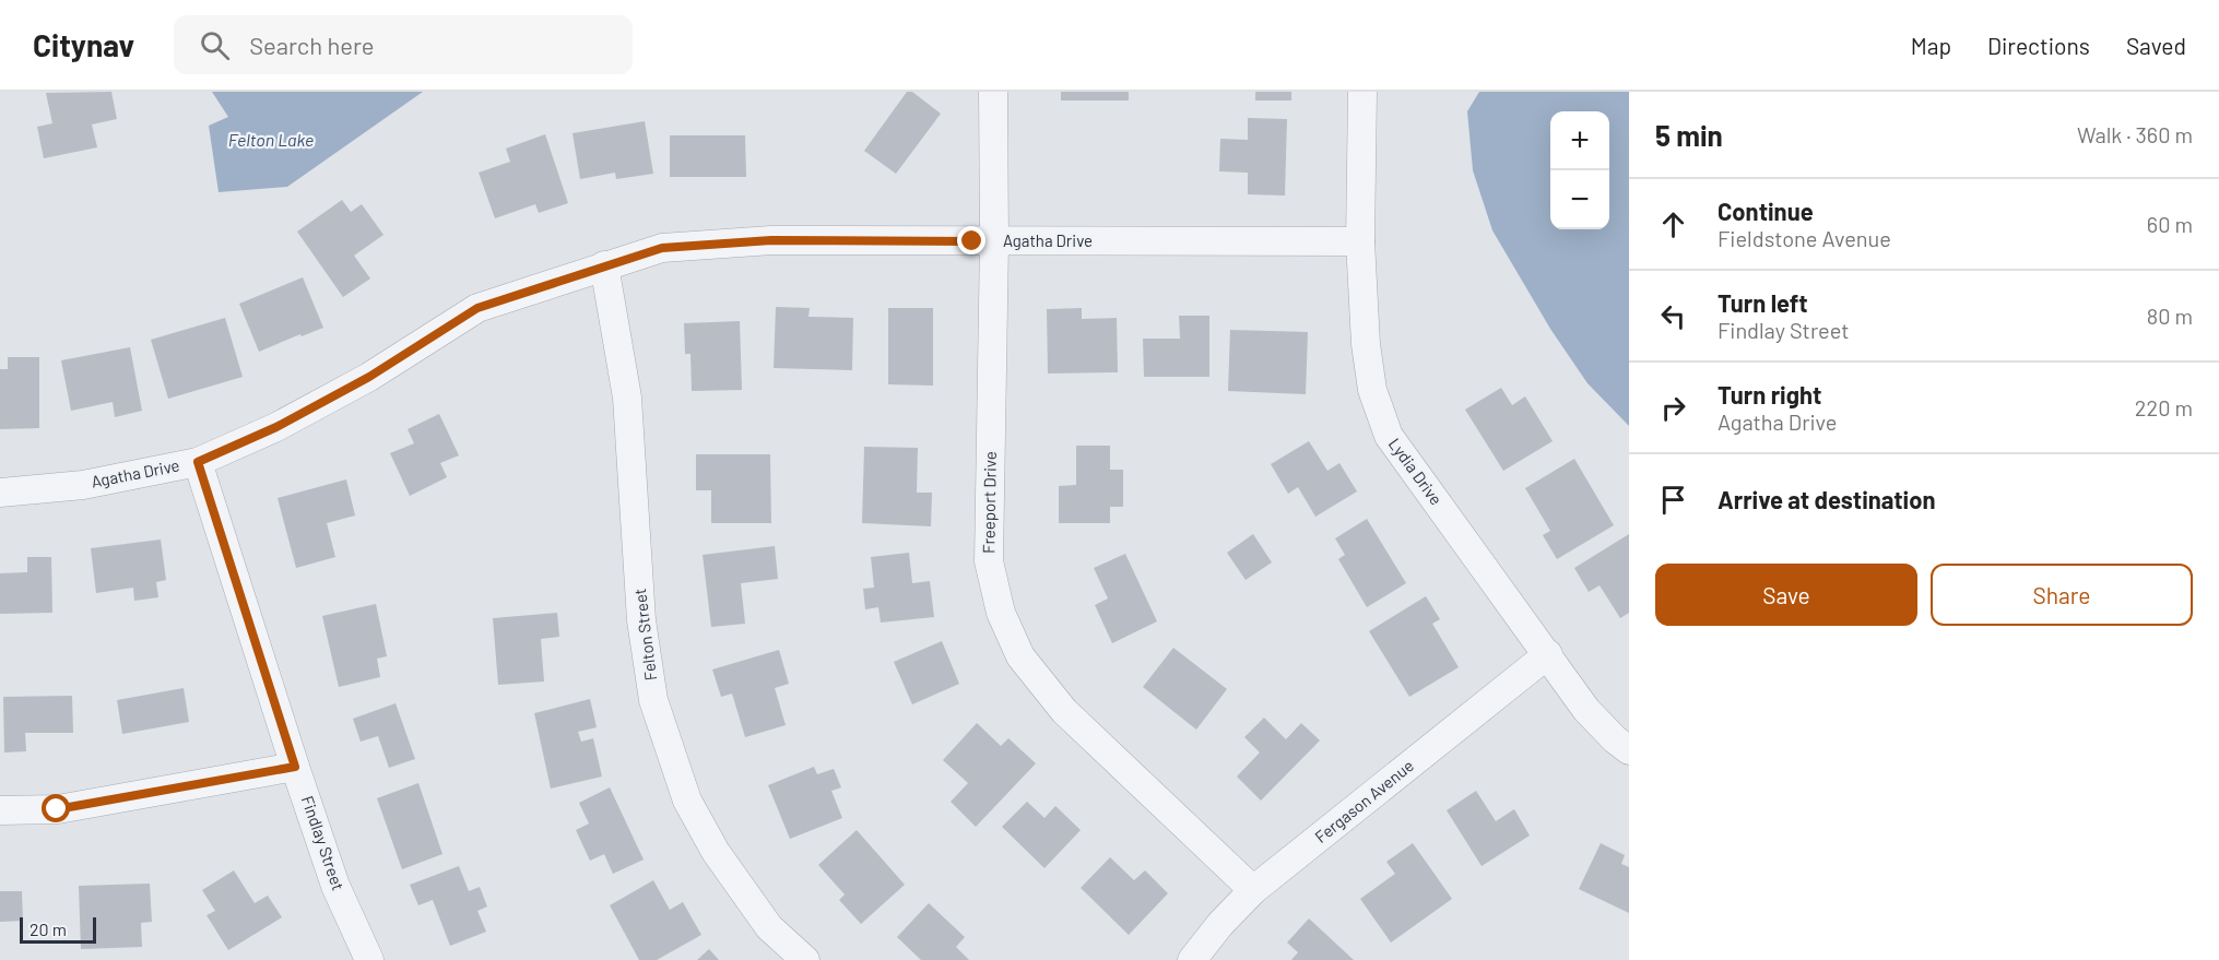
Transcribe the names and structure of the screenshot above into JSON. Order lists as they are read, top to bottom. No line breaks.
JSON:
{"streets":{"street":["Agatha Drive","Lydia Drive","Freeport Drive","Felton Street","Fergason Avenue","Findlay Street"]},"crossings":[["Agatha Drive","Lydia Drive"],["Agatha Drive","Freeport Drive"],["Agatha Drive","Felton Street"],["Agatha Drive","Findlay Street"],["Lydia Drive","Fergason Avenue"],["Freeport Drive","Fergason Avenue"]],"water":["Felton Lake"],"scale_bar":"20 m","page":{"header":"Citynav","search":"Search here","nav":["Map","Directions","Saved"],"heading":["5 min","Walk · 360 m"],"map_buttons":["+","−"],"list":[["Continue","Fieldstone Avenue","60 m"],["Turn left","Findlay Street","80 m"],["Turn right","Agatha Drive","220 m"],"Arrive at destination"],"buttons":["Save","Share"],"scale":"20 m"}}
